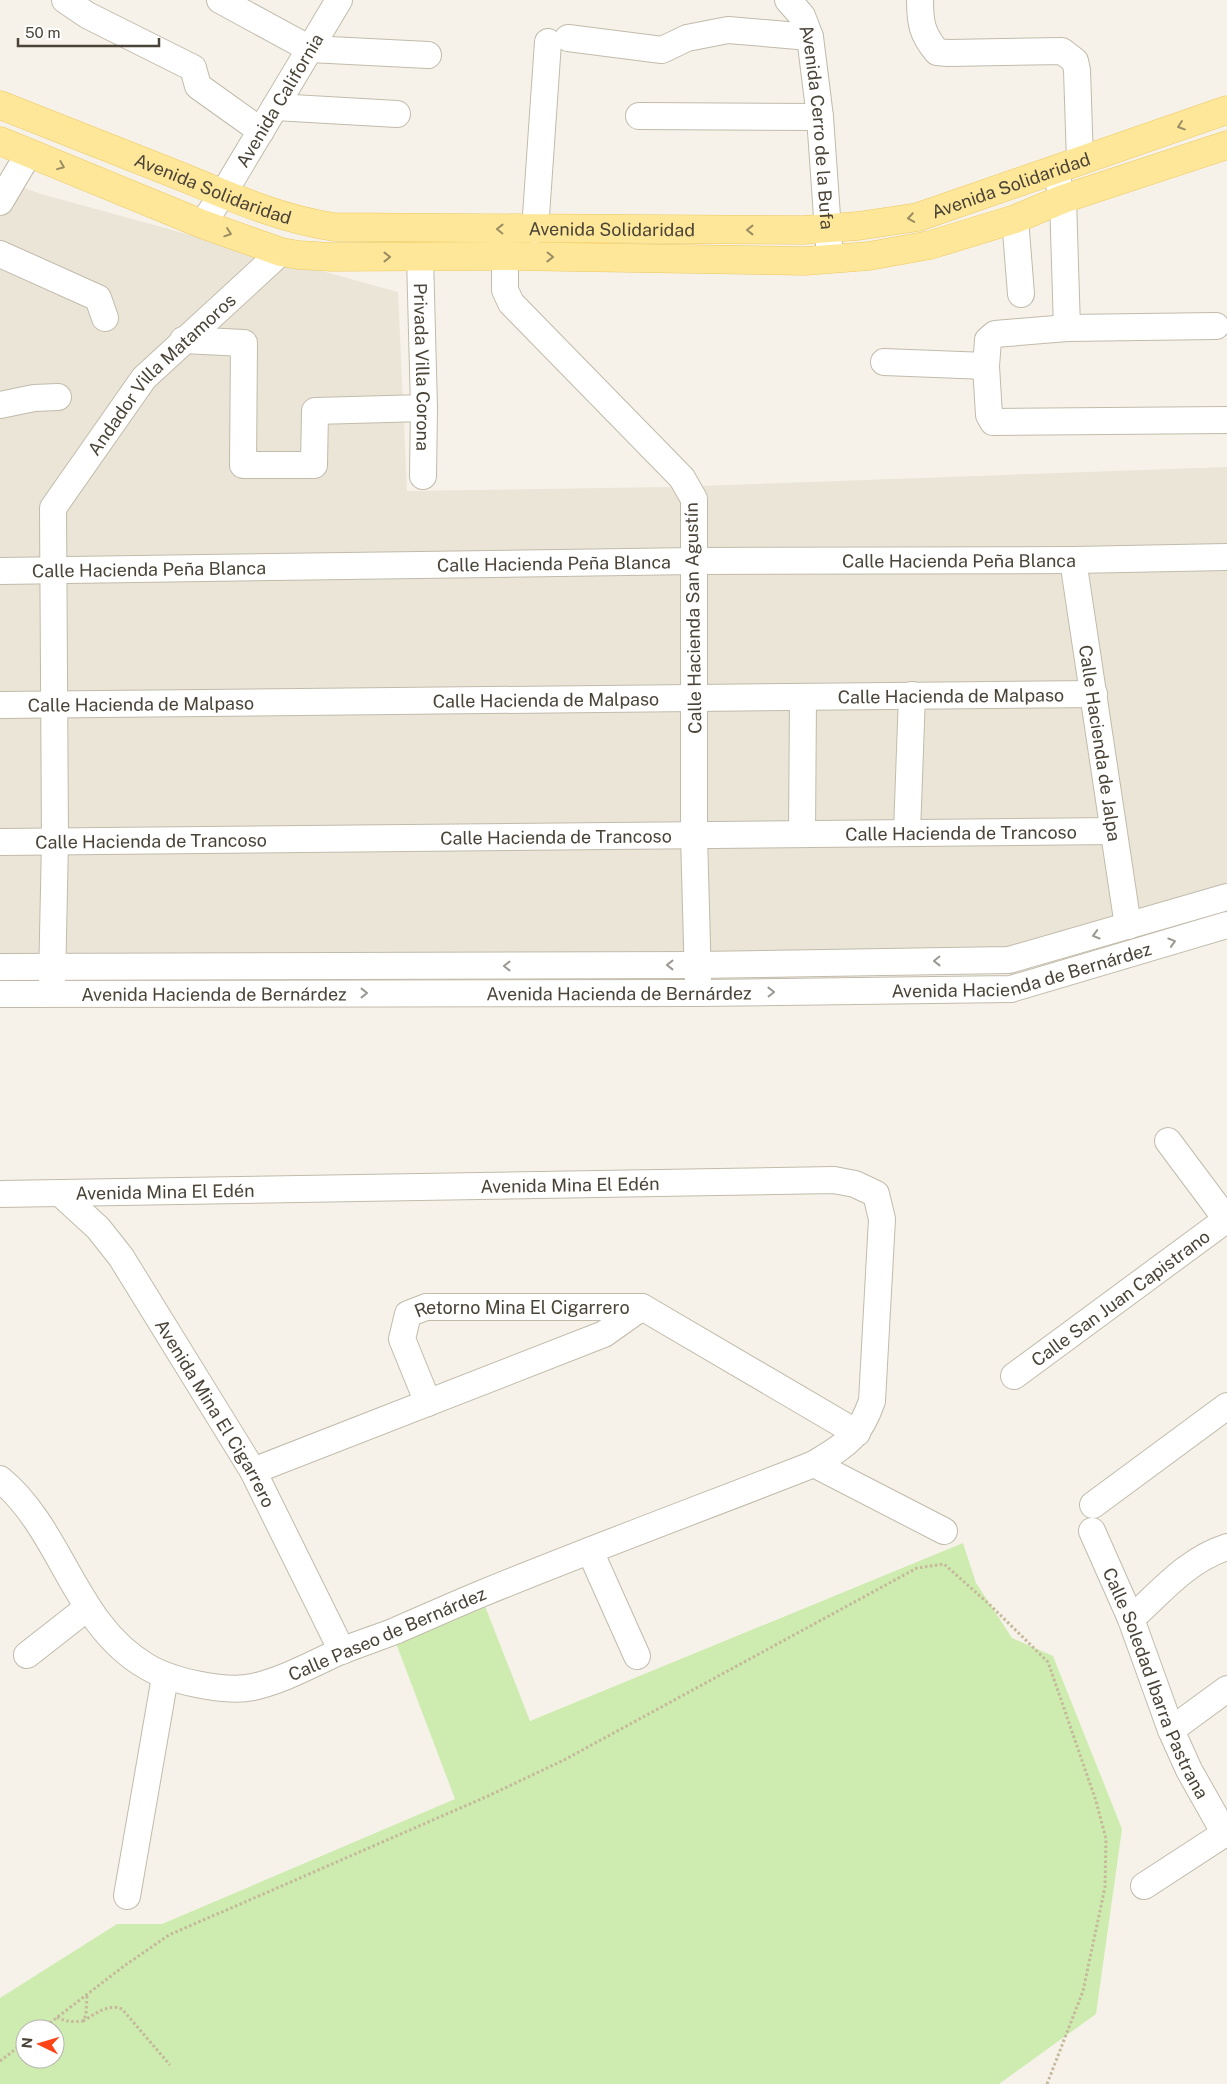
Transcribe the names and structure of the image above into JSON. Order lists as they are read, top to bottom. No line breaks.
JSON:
{"streets":{"main road":["Avenida Solidaridad"],"street":["Avenida California","Avenida Cerro de la Bufa","Privada Villa Corona","Andador Villa Matamoros","Calle Hacienda Peña Blanca","Calle Hacienda San Agustín","Calle Hacienda de Malpaso","Calle Hacienda de Jalpa","Calle Hacienda de Trancoso","Avenida Hacienda de Bernárdez","Avenida Mina El Edén","Calle San Juan Capistrano","Retorno Mina El Cigarrero","Avenida Mina El Cigarrero","Calle Paseo de Bernárdez","Calle Soledad Ibarra Pastrana"]},"crossings":[["Avenida California","Avenida Solidaridad"],["Avenida Cerro de la Bufa","Avenida Solidaridad"],["Avenida Solidaridad","Privada Villa Corona"],["Avenida Solidaridad","Andador Villa Matamoros"],["Avenida Solidaridad","Calle Hacienda San Agustín"],["Andador Villa Matamoros","Calle Hacienda Peña Blanca"],["Calle Hacienda Peña Blanca","Calle Hacienda San Agustín"],["Calle Hacienda Peña Blanca","Calle Hacienda de Jalpa"],["Calle Hacienda San Agustín","Calle Hacienda de Malpaso"],["Calle Hacienda San Agustín","Calle Hacienda de Trancoso"],["Calle Hacienda San Agustín","Avenida Hacienda de Bernárdez"],["Calle Hacienda de Malpaso","Calle Hacienda de Jalpa"],["Calle Hacienda de Jalpa","Calle Hacienda de Trancoso"],["Calle Hacienda de Jalpa","Avenida Hacienda de Bernárdez"],["Avenida Mina El Edén","Retorno Mina El Cigarrero"],["Avenida Mina El Edén","Avenida Mina El Cigarrero"],["Avenida Mina El Edén","Calle Paseo de Bernárdez"],["Retorno Mina El Cigarrero","Avenida Mina El Cigarrero"],["Retorno Mina El Cigarrero","Calle Paseo de Bernárdez"],["Avenida Mina El Cigarrero","Calle Paseo de Bernárdez"]],"scale_bar":"50 m","north":"left"}
